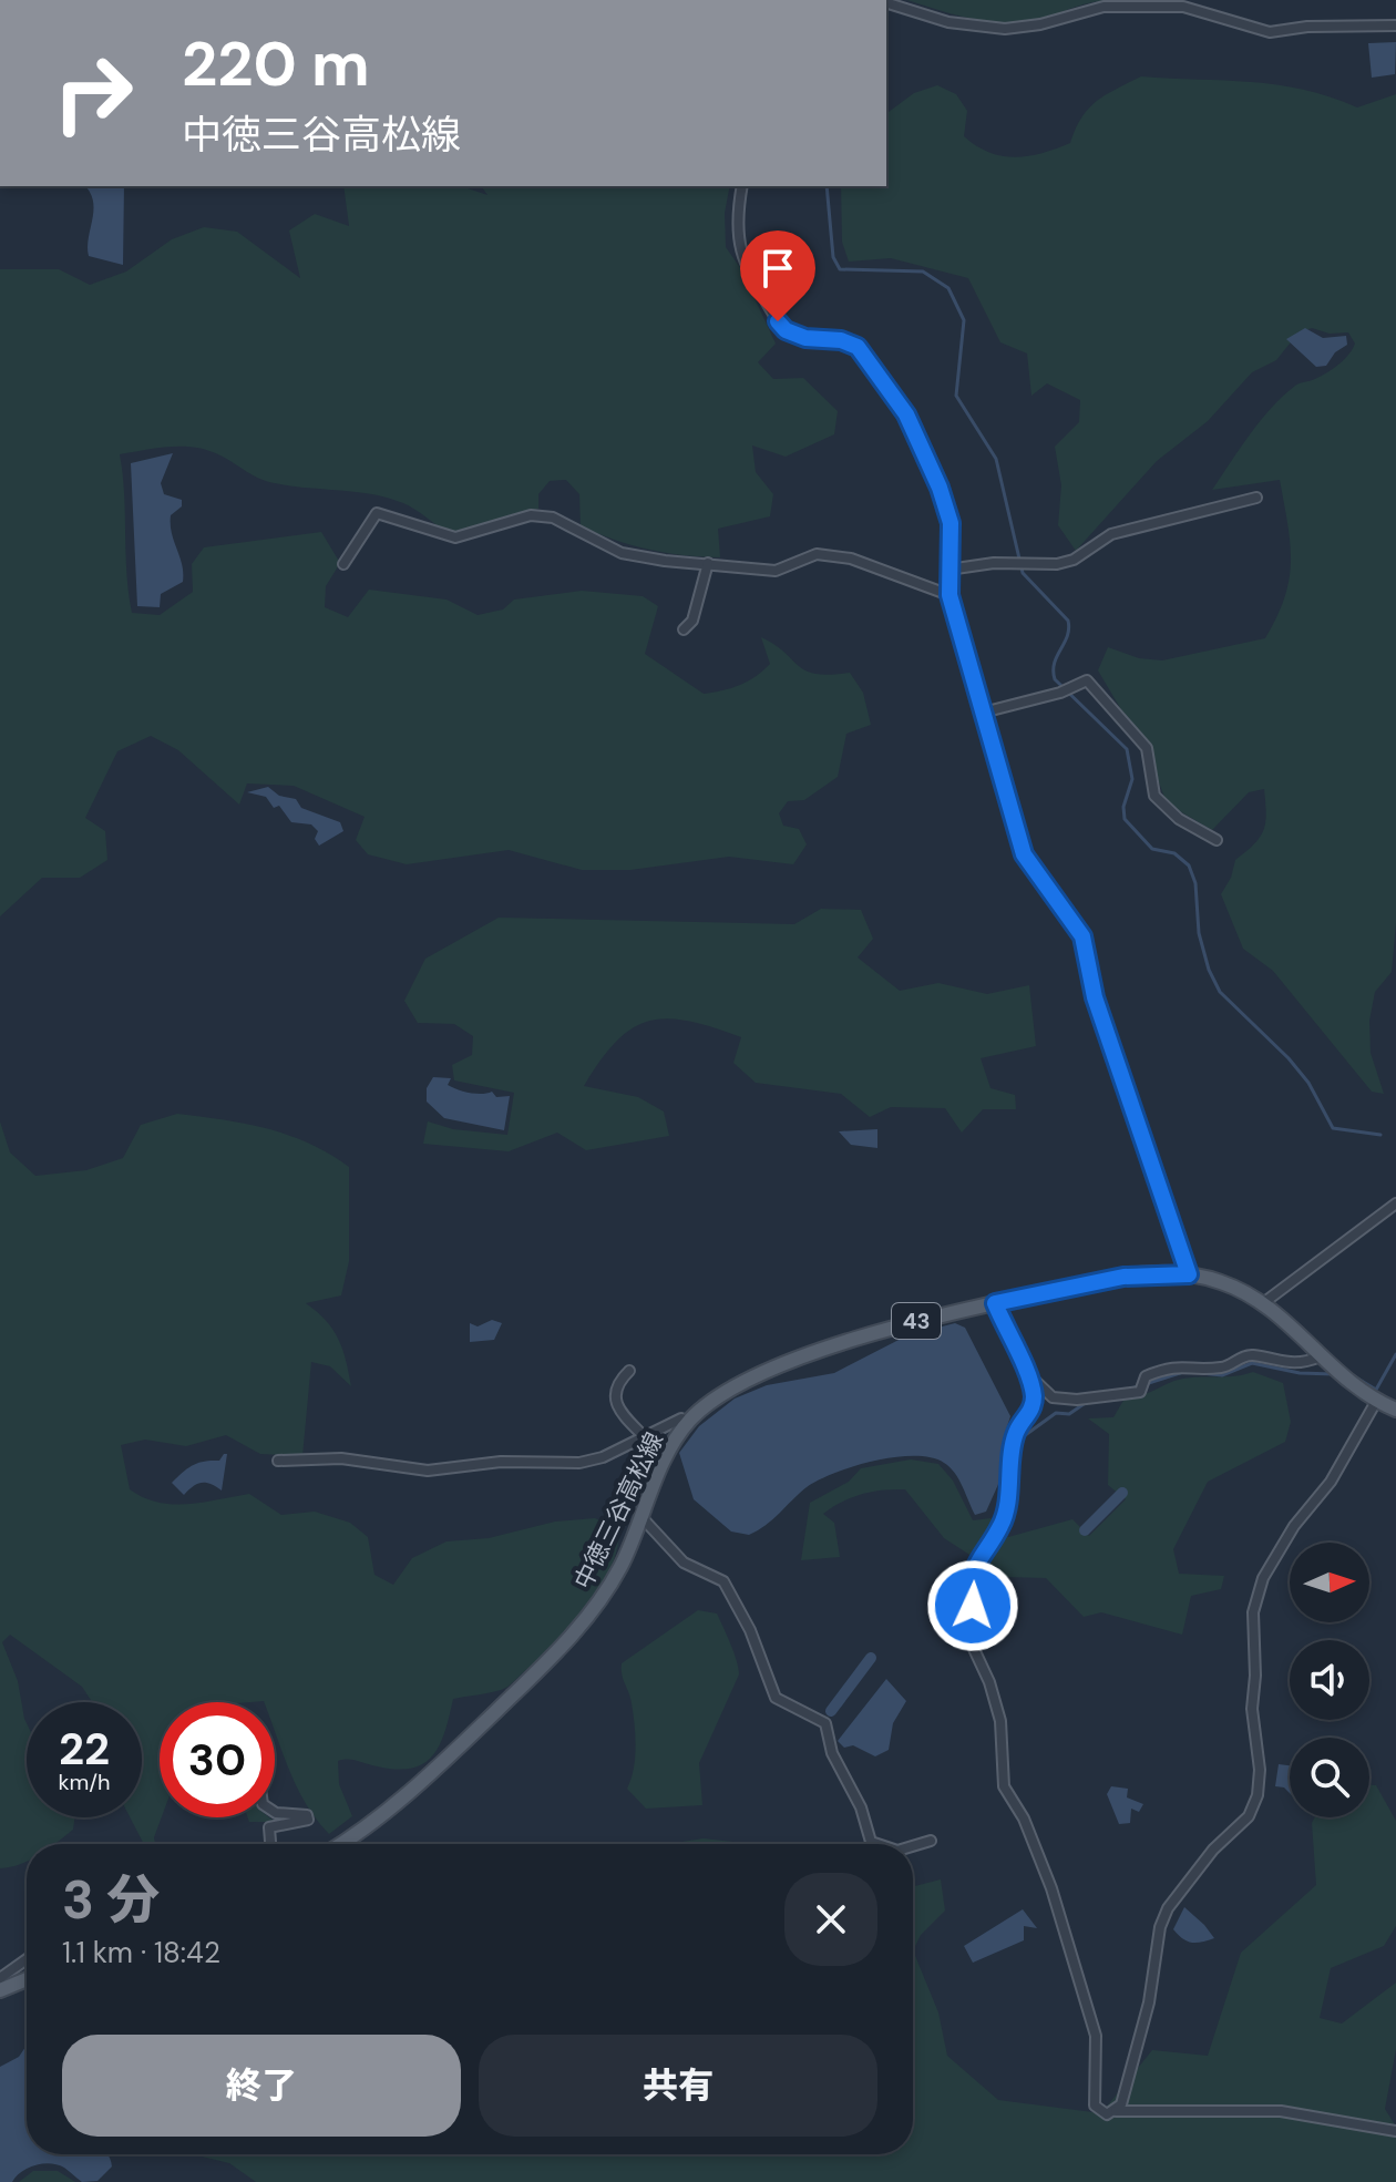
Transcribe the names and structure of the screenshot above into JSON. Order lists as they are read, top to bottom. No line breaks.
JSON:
{"streets":{"main road":["43","中徳三谷高松線"]},"north":"right","page":{"turn":["220 m","中徳三谷高松線"],"speed":"22 km/h","limit":"30","heading":["3 分","1.1 km · 18:42"],"buttons":["終了","共有"]}}
